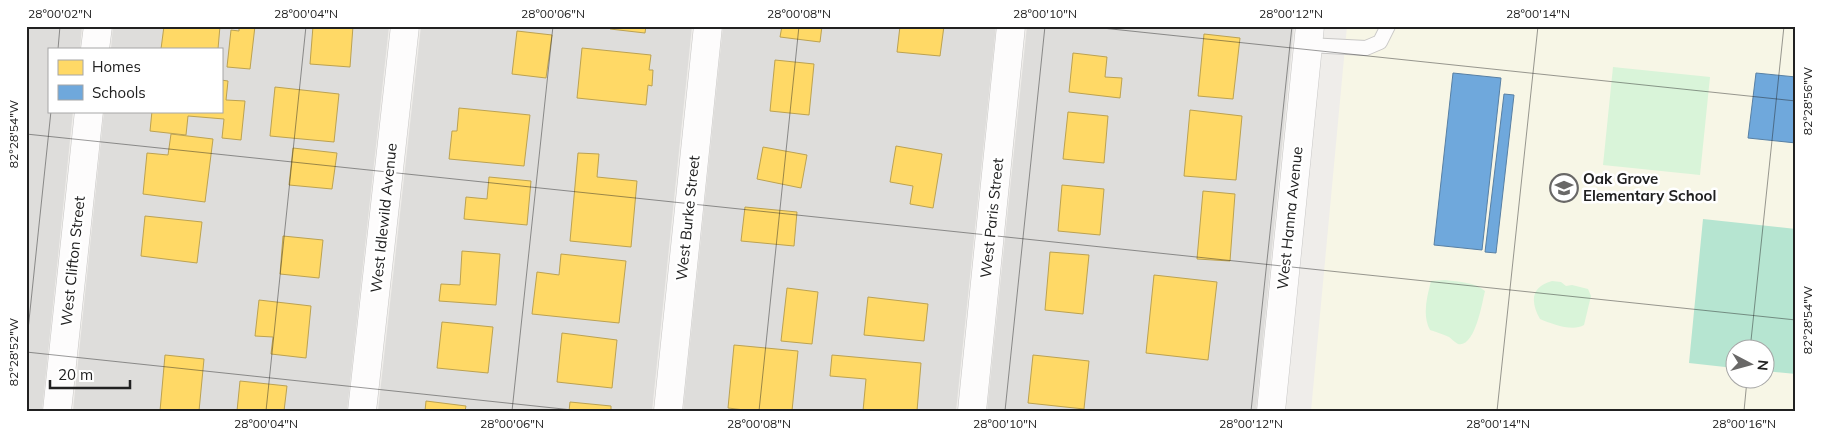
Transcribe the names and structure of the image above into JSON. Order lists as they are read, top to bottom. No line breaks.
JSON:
{"streets":{"street":["West Idlewild Avenue","West Burke Street","West Paris Street","West Hanna Avenue","West Clifton Street"]},"places":{"school or university":["Oak Grove Elementary School"]},"legend":["Homes","Schools"],"scale_bar":"20 m","north":"right","coordinates":["28°00'02\"N","28°00'04\"N","28°00'06\"N","28°00'08\"N","28°00'10\"N","28°00'12\"N","28°00'14\"N","82°28'56\"W","82°28'54\"W","82°28'52\"W","28°00'16\"N"]}
